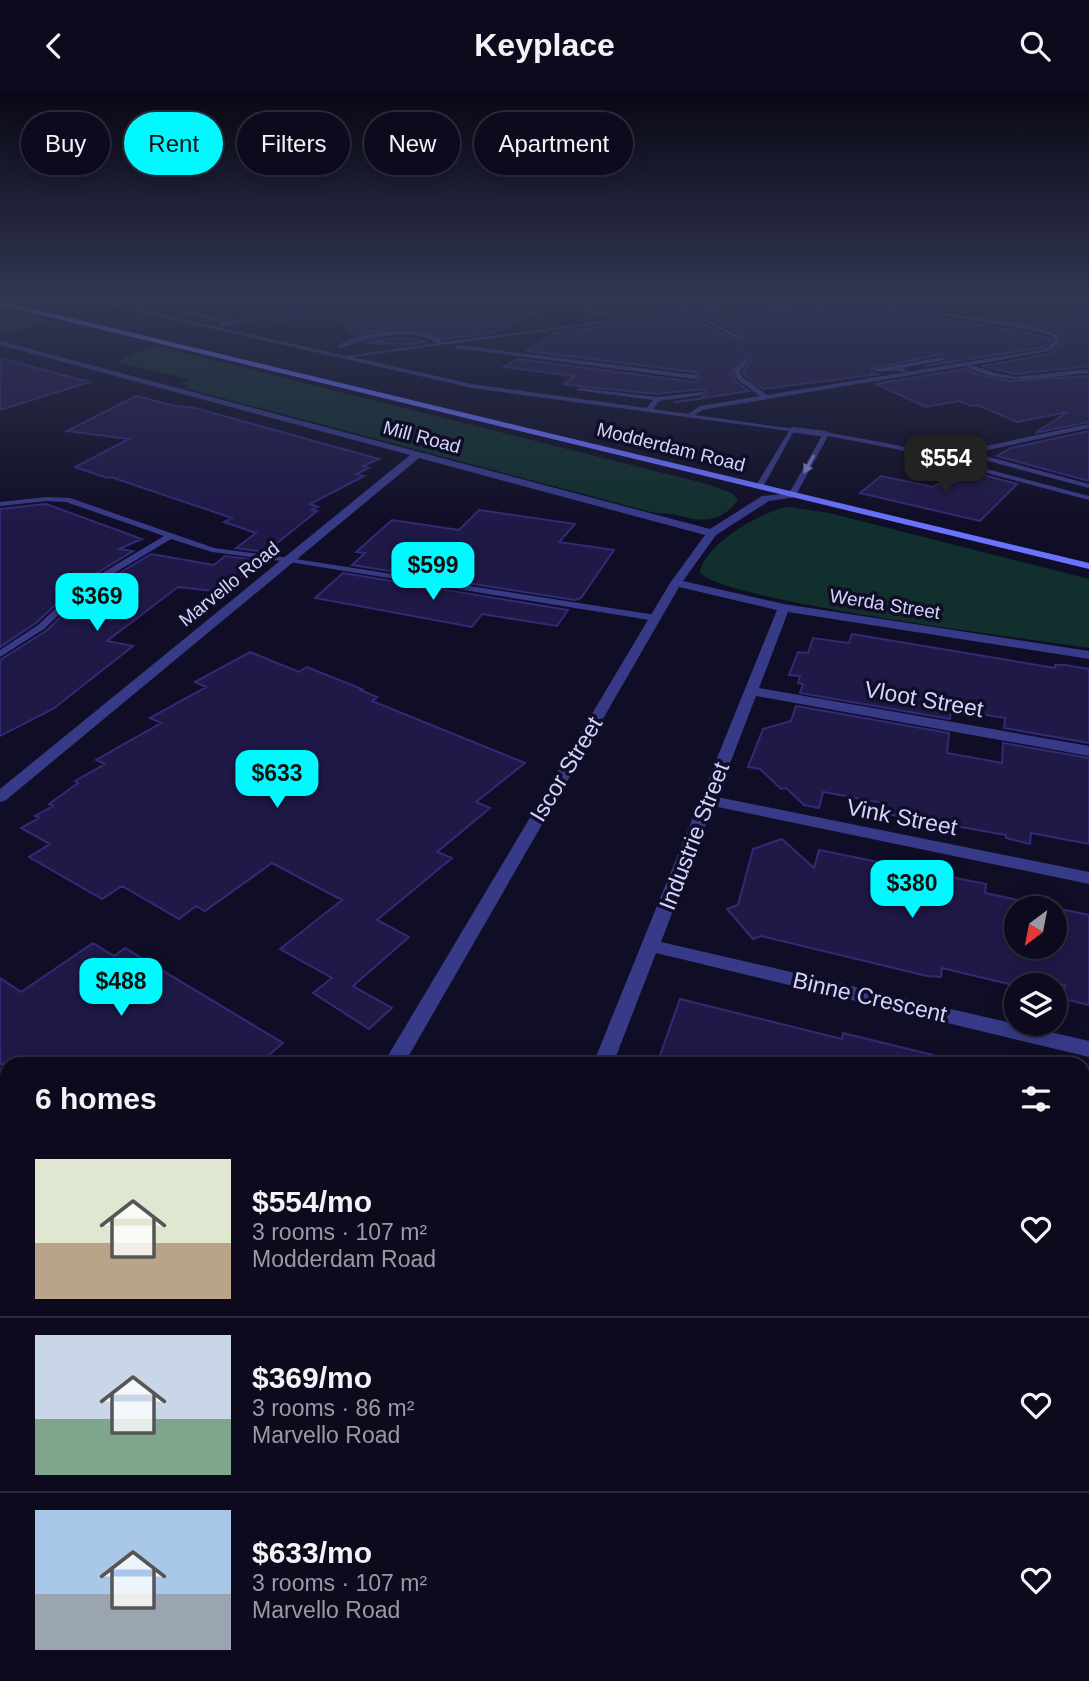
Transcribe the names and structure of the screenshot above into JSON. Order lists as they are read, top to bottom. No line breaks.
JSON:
{"streets":{"street":["Mill Road","Modderdam Road","Marvello Road","Werda Street","Vloot Street","Iscor Street","Vink Street","Industrie Street","Binne Crescent"]},"crossings":[["Mill Road","Marvello Road"],["Mill Road","Iscor Street"],["Modderdam Road","Iscor Street"],["Werda Street","Iscor Street"],["Werda Street","Industrie Street"],["Vloot Street","Industrie Street"],["Vink Street","Industrie Street"],["Industrie Street","Binne Crescent"]],"north":"bottom left","page":{"header":"Keyplace","chip":["Buy","Rent","Filters","New","Apartment"],"price":["$554","$599","$369","$633","$380","$488"],"heading":"6 homes","list":[{"name":"$554/mo","note":"3 rooms · 107 m² · Modderdam Road"},{"name":"$369/mo","note":"3 rooms · 86 m² · Marvello Road"},{"name":"$633/mo","note":"3 rooms · 107 m² · Marvello Road"}]}}
